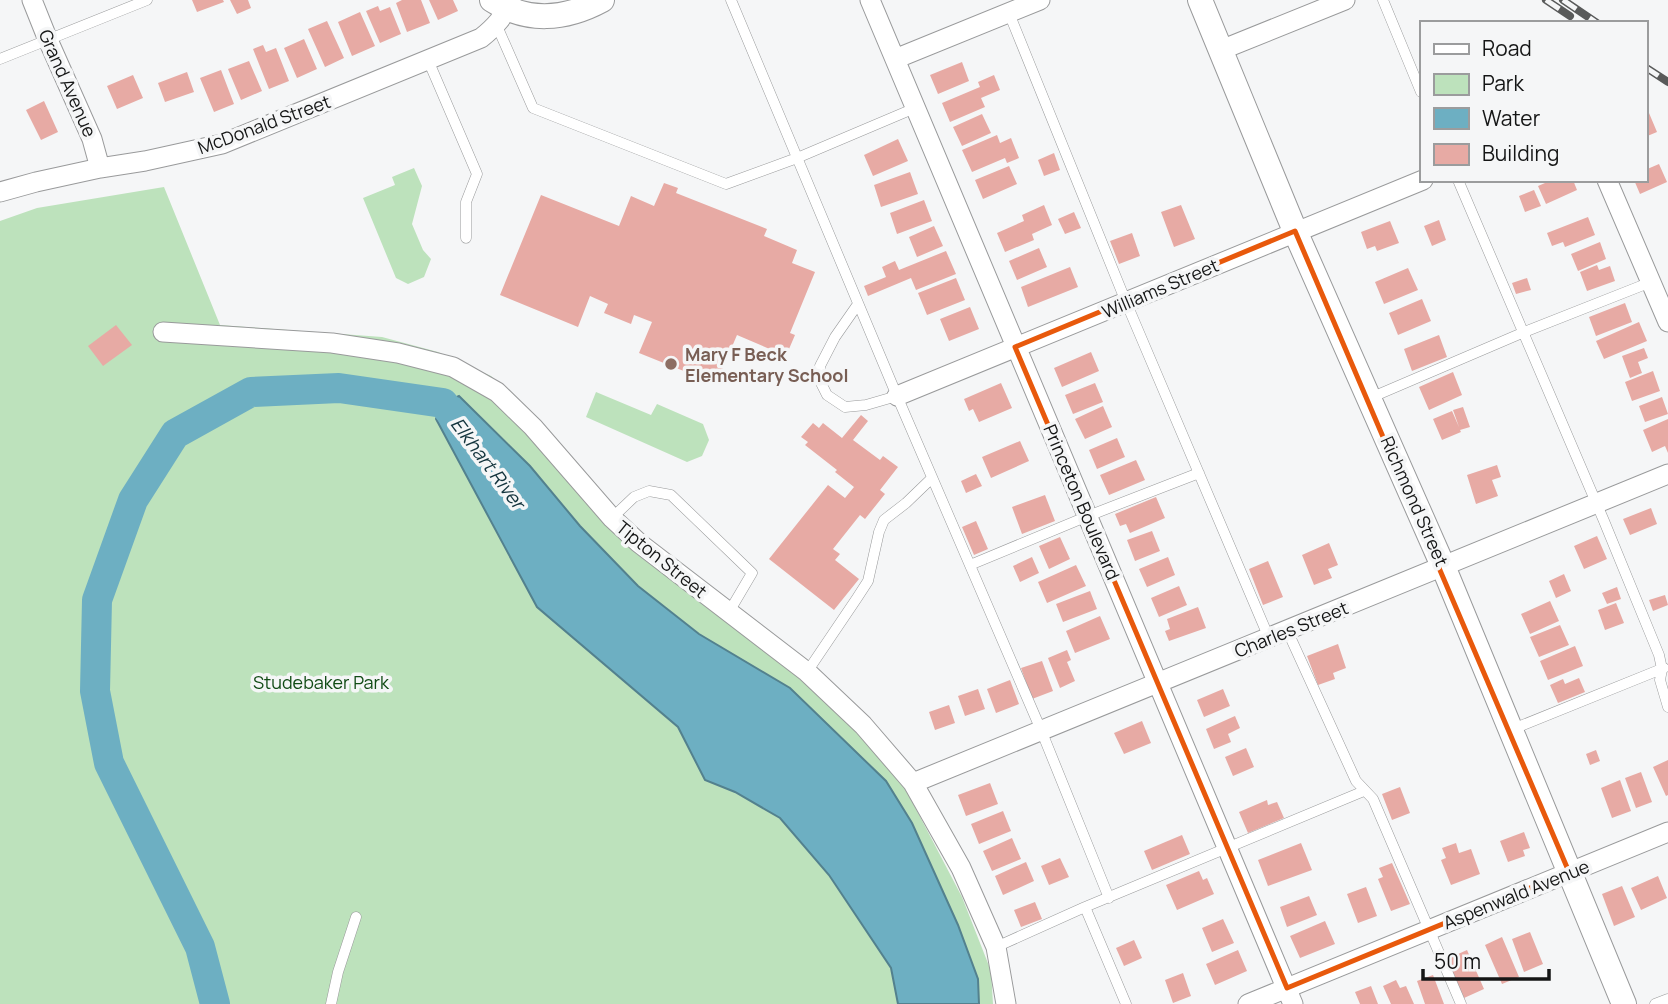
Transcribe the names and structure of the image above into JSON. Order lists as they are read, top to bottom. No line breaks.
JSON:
{"streets":{"street":["Grand Avenue","McDonald Street","Williams Street","Richmond Street","Princeton Boulevard","Tipton Street","Charles Street","Aspenwald Avenue"]},"crossings":[["Grand Avenue","McDonald Street"],["Williams Street","Richmond Street"],["Williams Street","Princeton Boulevard"],["Richmond Street","Charles Street"],["Richmond Street","Aspenwald Avenue"],["Princeton Boulevard","Charles Street"],["Princeton Boulevard","Aspenwald Avenue"],["Tipton Street","Charles Street"]],"water":["Elkhart River"],"parks":["Studebaker Park"],"places":["Mary F Beck Elementary School"],"legend":["Road","Park","Water","Building"],"scale_bar":"50 m"}
